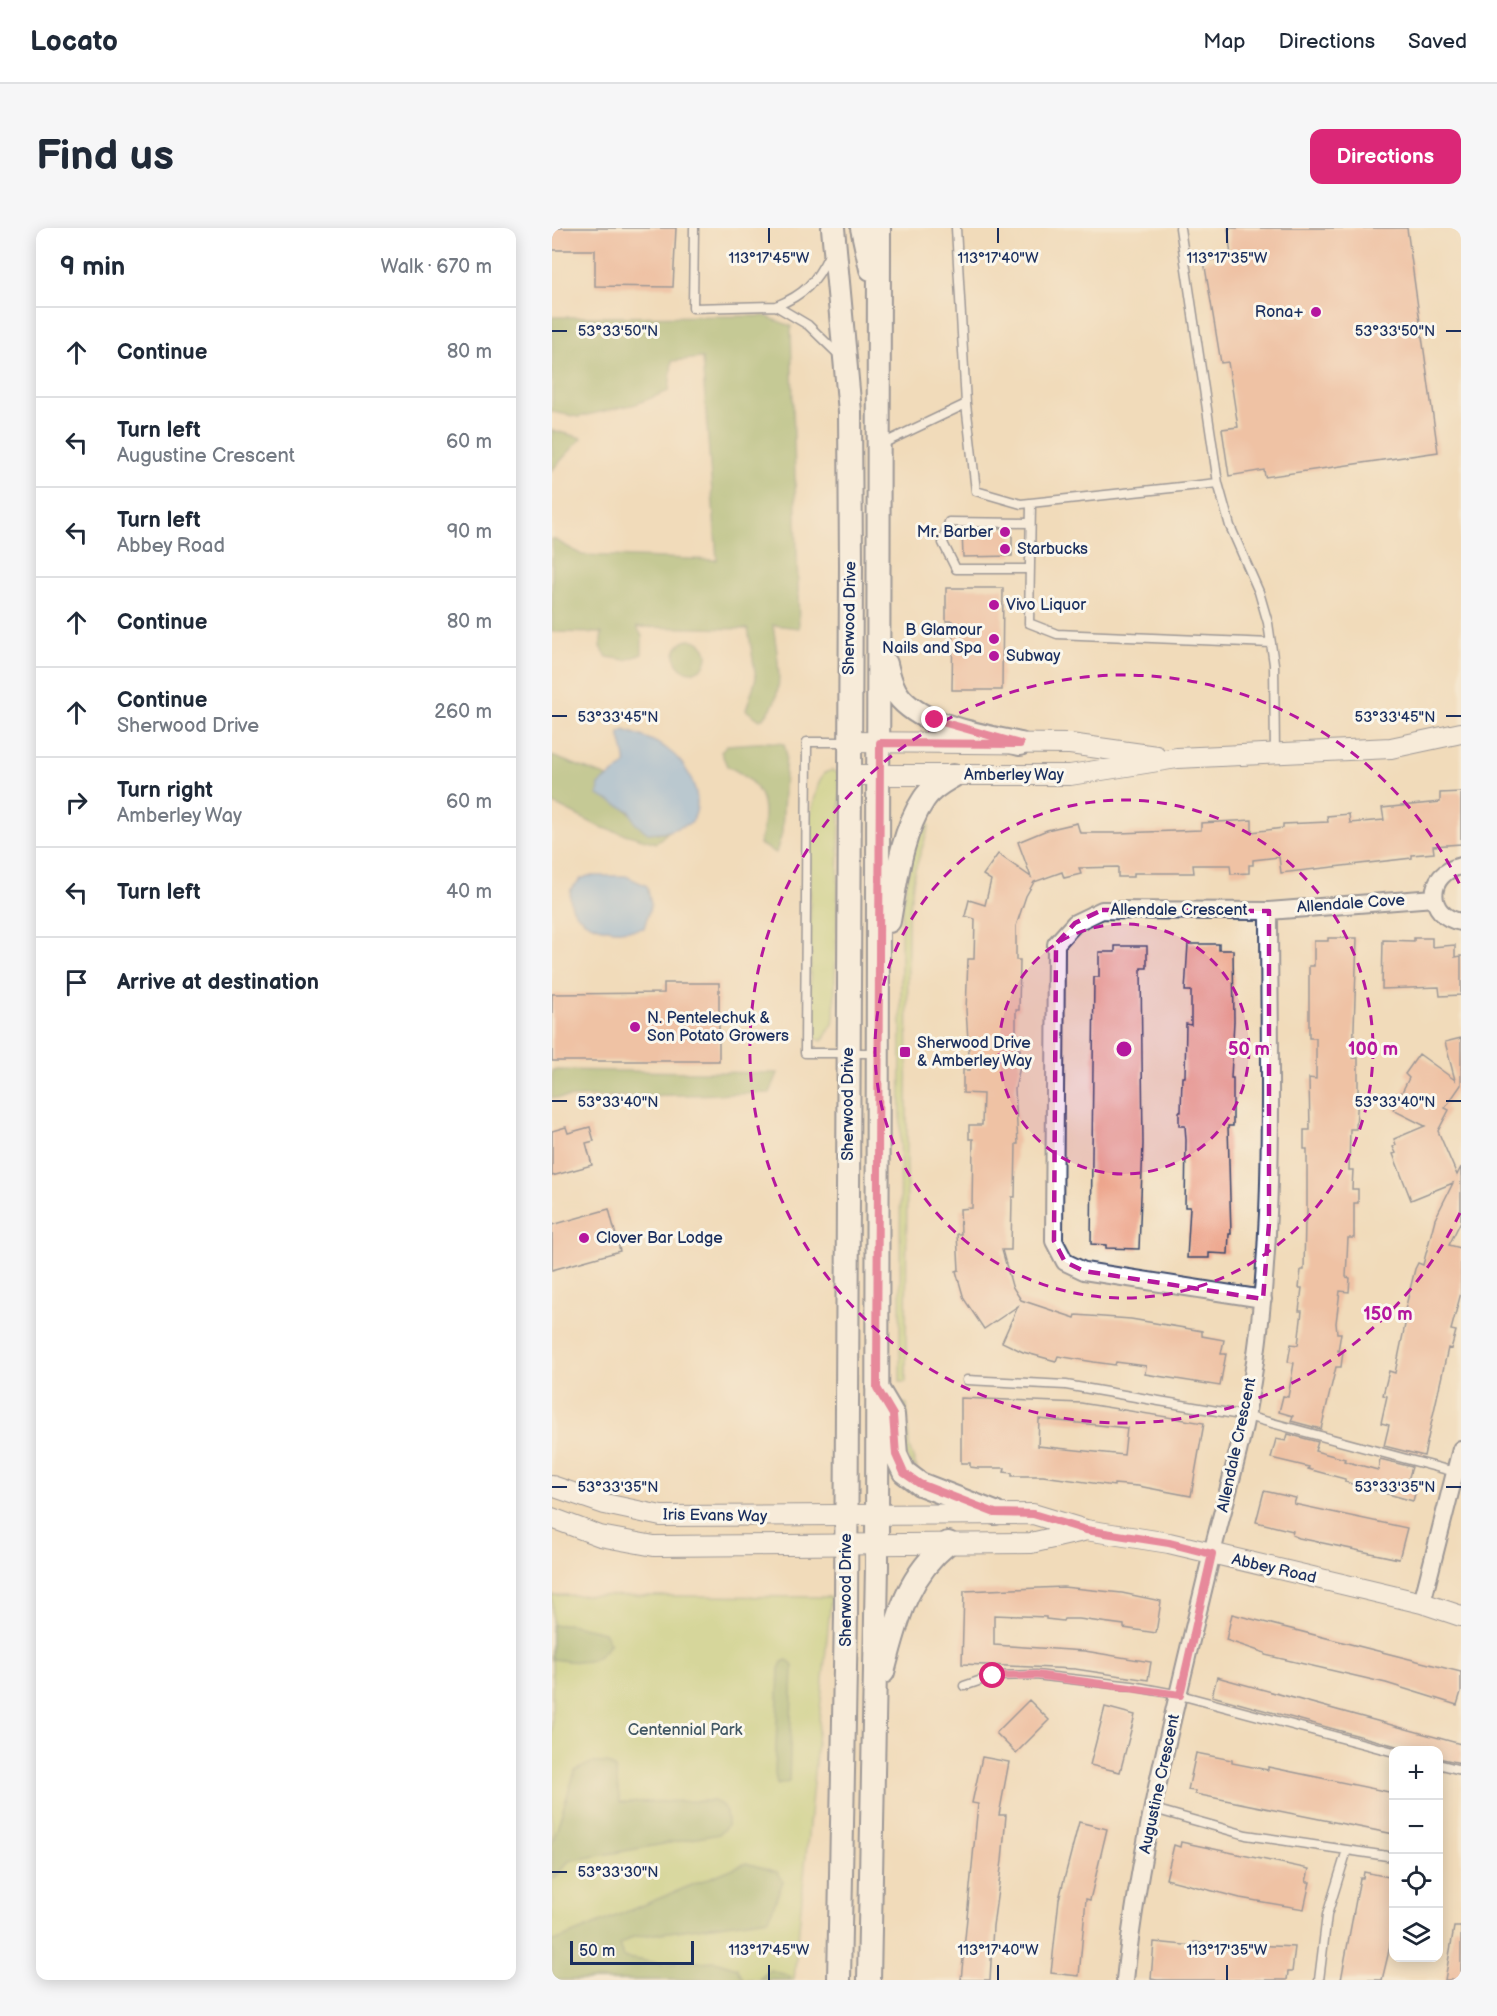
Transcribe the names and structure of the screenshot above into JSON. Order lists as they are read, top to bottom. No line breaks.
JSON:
{"streets":{"main road":["Sherwood Drive"],"street":["Amberley Way","Allendale Cove","Allendale Crescent","Iris Evans Way","Abbey Road","Augustine Crescent"]},"crossings":[["Sherwood Drive","Amberley Way"],["Sherwood Drive","Iris Evans Way"],["Sherwood Drive","Abbey Road"],["Allendale Cove","Allendale Crescent"],["Allendale Crescent","Abbey Road"],["Allendale Crescent","Augustine Crescent"],["Iris Evans Way","Abbey Road"],["Abbey Road","Augustine Crescent"]],"parks":["Centennial Park"],"places":{"other":["Rona+","Mr. Barber","Starbucks","Vivo Liquor","B Glamour Nails and Spa","Subway","N. Pentelechuk & Son Potato Growers","Clover Bar Lodge"],"transit":["Sherwood Drive & Amberley Way"]},"scale_bar":"50 m","page":{"header":"Locato","nav":["Map","Directions","Saved"],"buttons":"Directions","title":"Find us","heading":["9 min","Walk · 670 m"],"list":[["Continue","80 m"],["Turn left","Augustine Crescent","60 m"],["Turn left","Abbey Road","90 m"],["Continue","80 m"],["Continue","Sherwood Drive","260 m"],["Turn right","Amberley Way","60 m"],["Turn left","40 m"],"Arrive at destination"],"map_buttons":["+","−"],"scale":"50 m"},"coordinates":["113°17'45\"W","113°17'40\"W","113°17'35\"W","53°33'50\"N","53°33'45\"N","53°33'40\"N","53°33'35\"N","53°33'30\"N"],"rings":["50 m","100 m","150 m"]}
